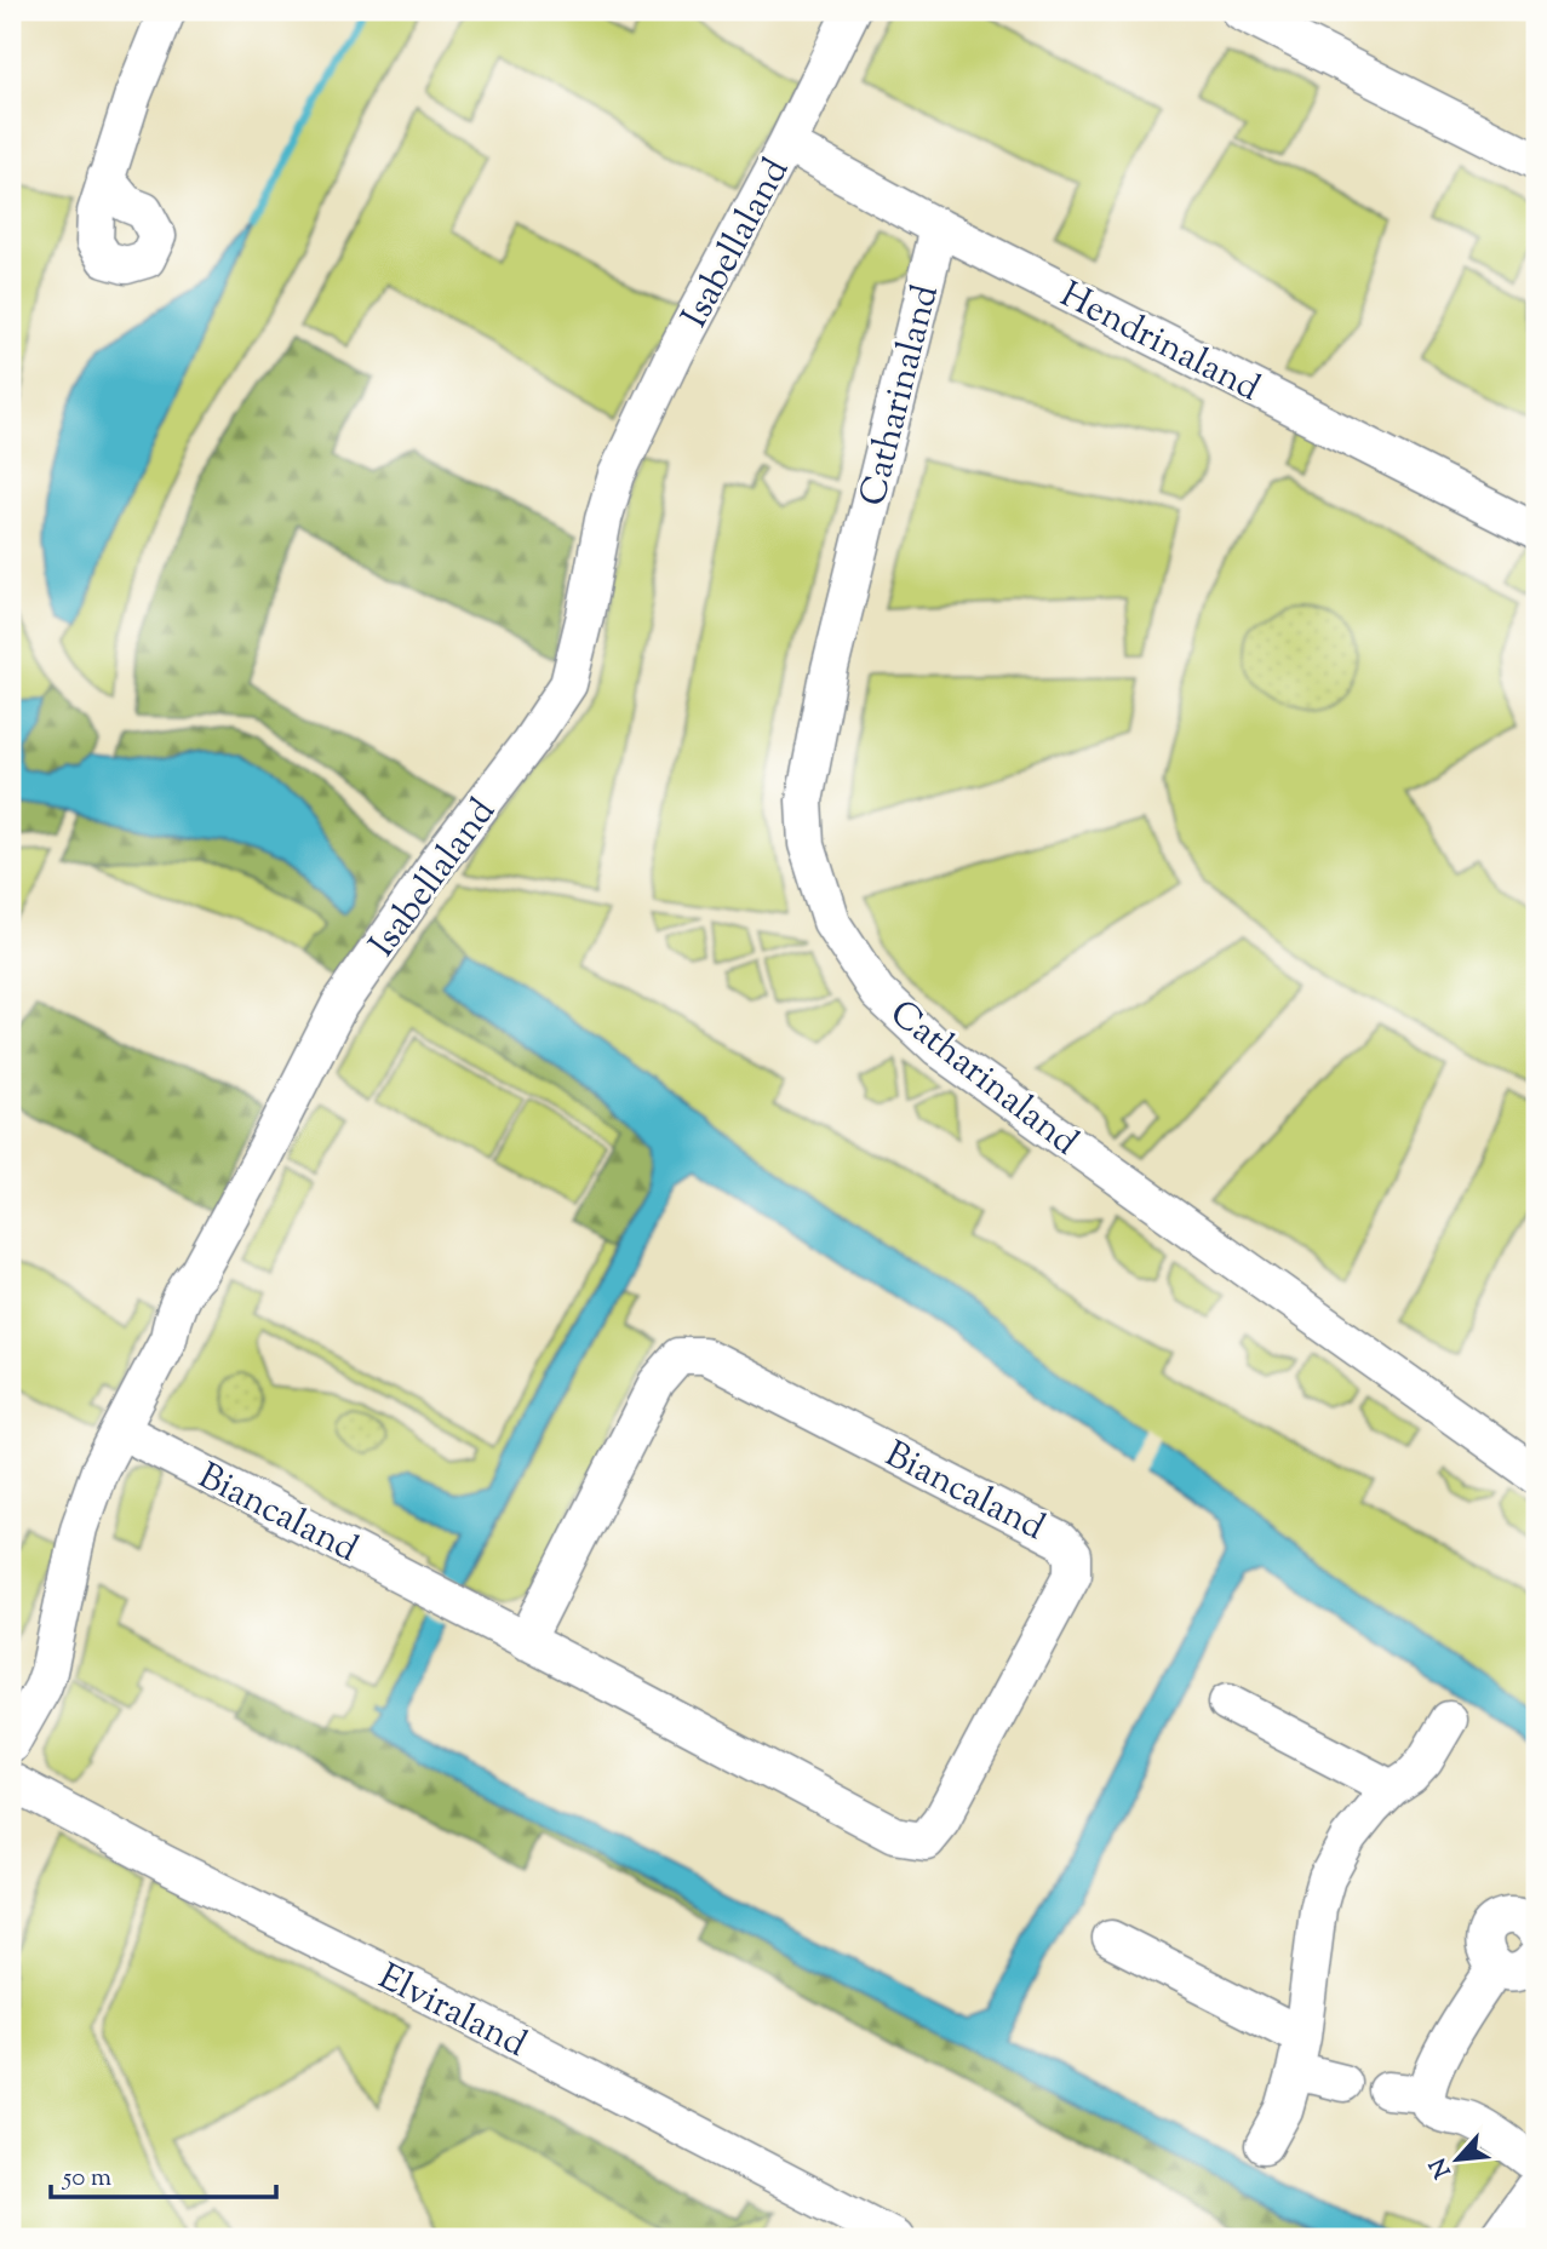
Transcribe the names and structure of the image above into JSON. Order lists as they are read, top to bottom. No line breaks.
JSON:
{"streets":{"street":["Isabellaland","Hendrinaland","Catharinaland","Biancaland","Elviraland"]},"crossings":[["Isabellaland","Hendrinaland"],["Isabellaland","Biancaland"],["Hendrinaland","Catharinaland"]],"scale_bar":"50 m","north":"bottom left"}
